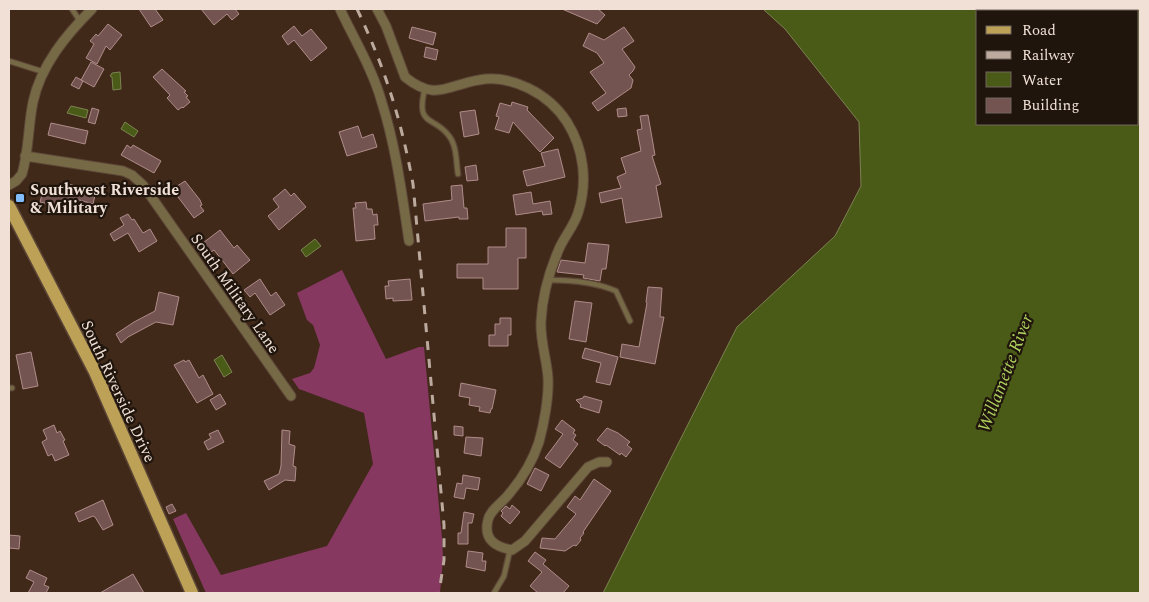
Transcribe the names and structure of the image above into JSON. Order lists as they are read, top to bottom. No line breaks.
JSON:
{"streets":{"main road":["South Riverside Drive"],"street":["South Military Lane"]},"water":["Willamette River"],"places":{"transit":["Southwest Riverside & Military"]},"legend":["Road","Railway","Water","Building"]}
